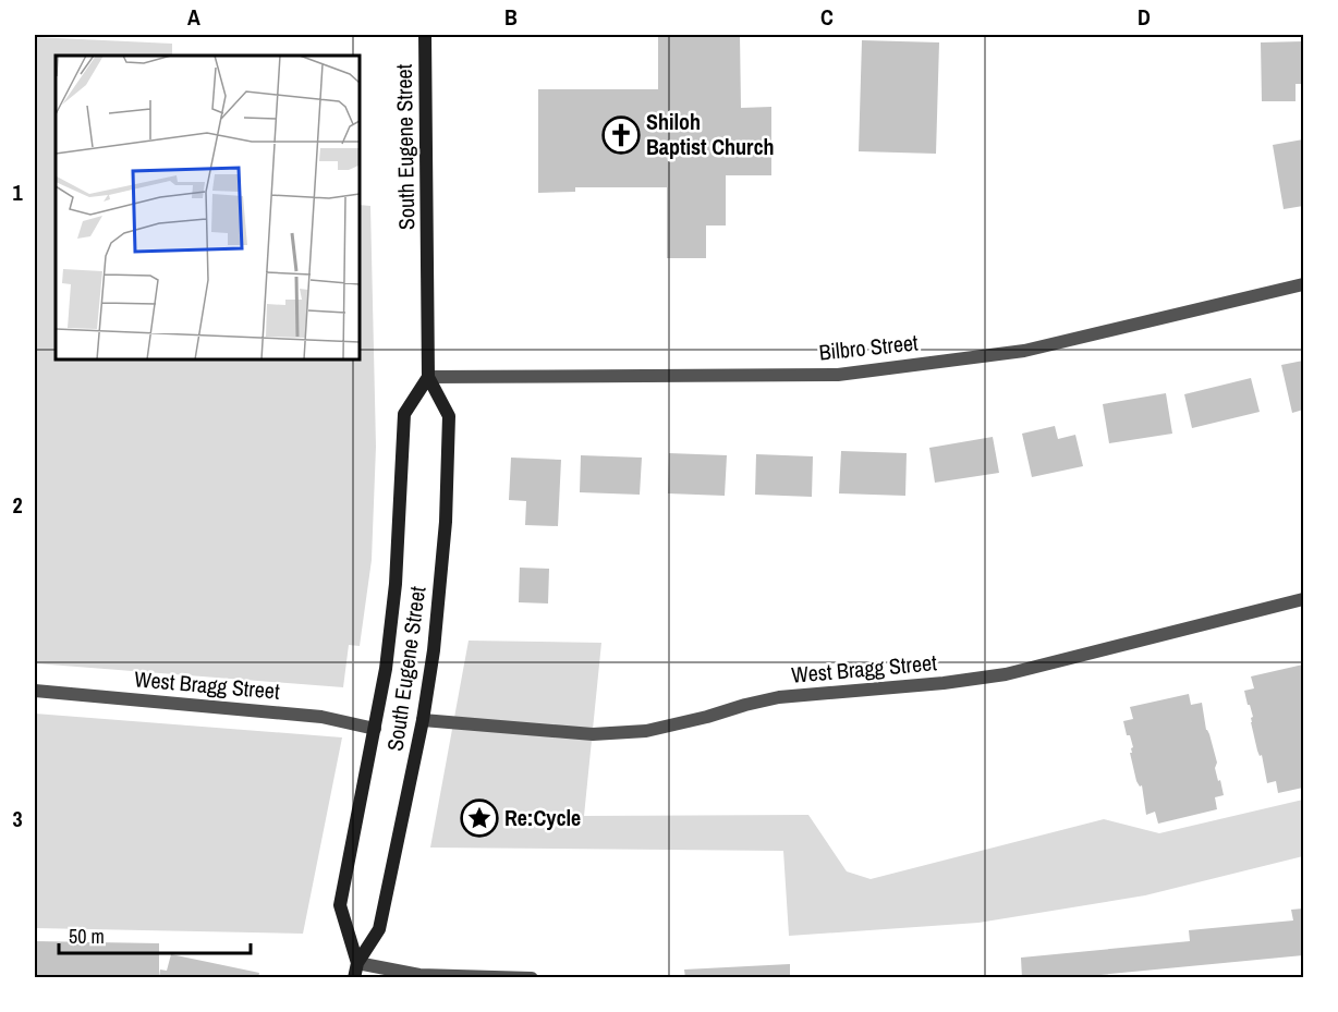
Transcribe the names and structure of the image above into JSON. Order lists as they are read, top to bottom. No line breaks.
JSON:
{"streets":{"main road":["South Eugene Street"],"street":["Bilbro Street","West Bragg Street"]},"crossings":[["South Eugene Street","Bilbro Street"],["South Eugene Street","West Bragg Street"]],"places":{"church":["Shiloh Baptist Church"],"place":["Re:Cycle"]},"scale_bar":"50 m","grid":{"columns":["A","B","C","D"],"rows":["1","2","3"]}}
